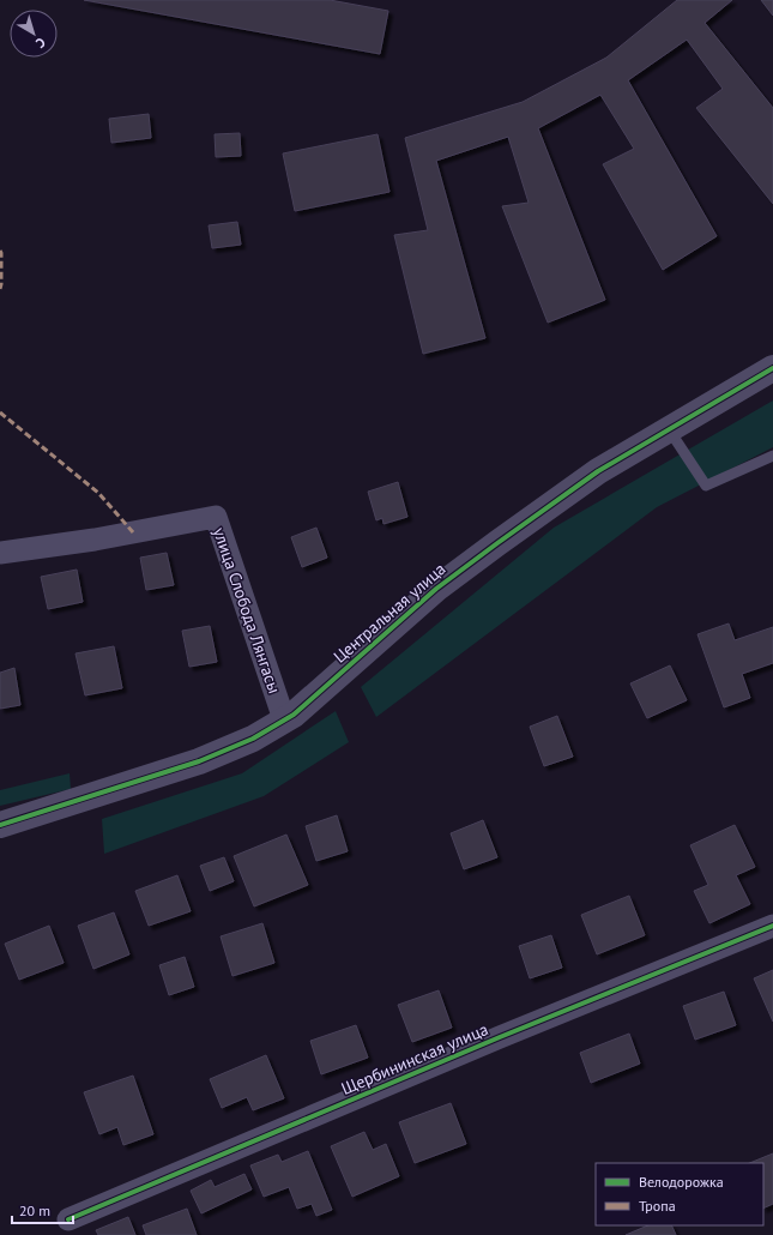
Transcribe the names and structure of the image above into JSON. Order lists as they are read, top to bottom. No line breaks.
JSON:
{"streets":{"street":["улица Слобода Лянгасы","Центральная улица","Щербининская улица"]},"crossings":[["улица Слобода Лянгасы","Центральная улица"]],"legend":["Велодорожка","Тропа"],"scale_bar":"20 m","north":"bottom right"}
